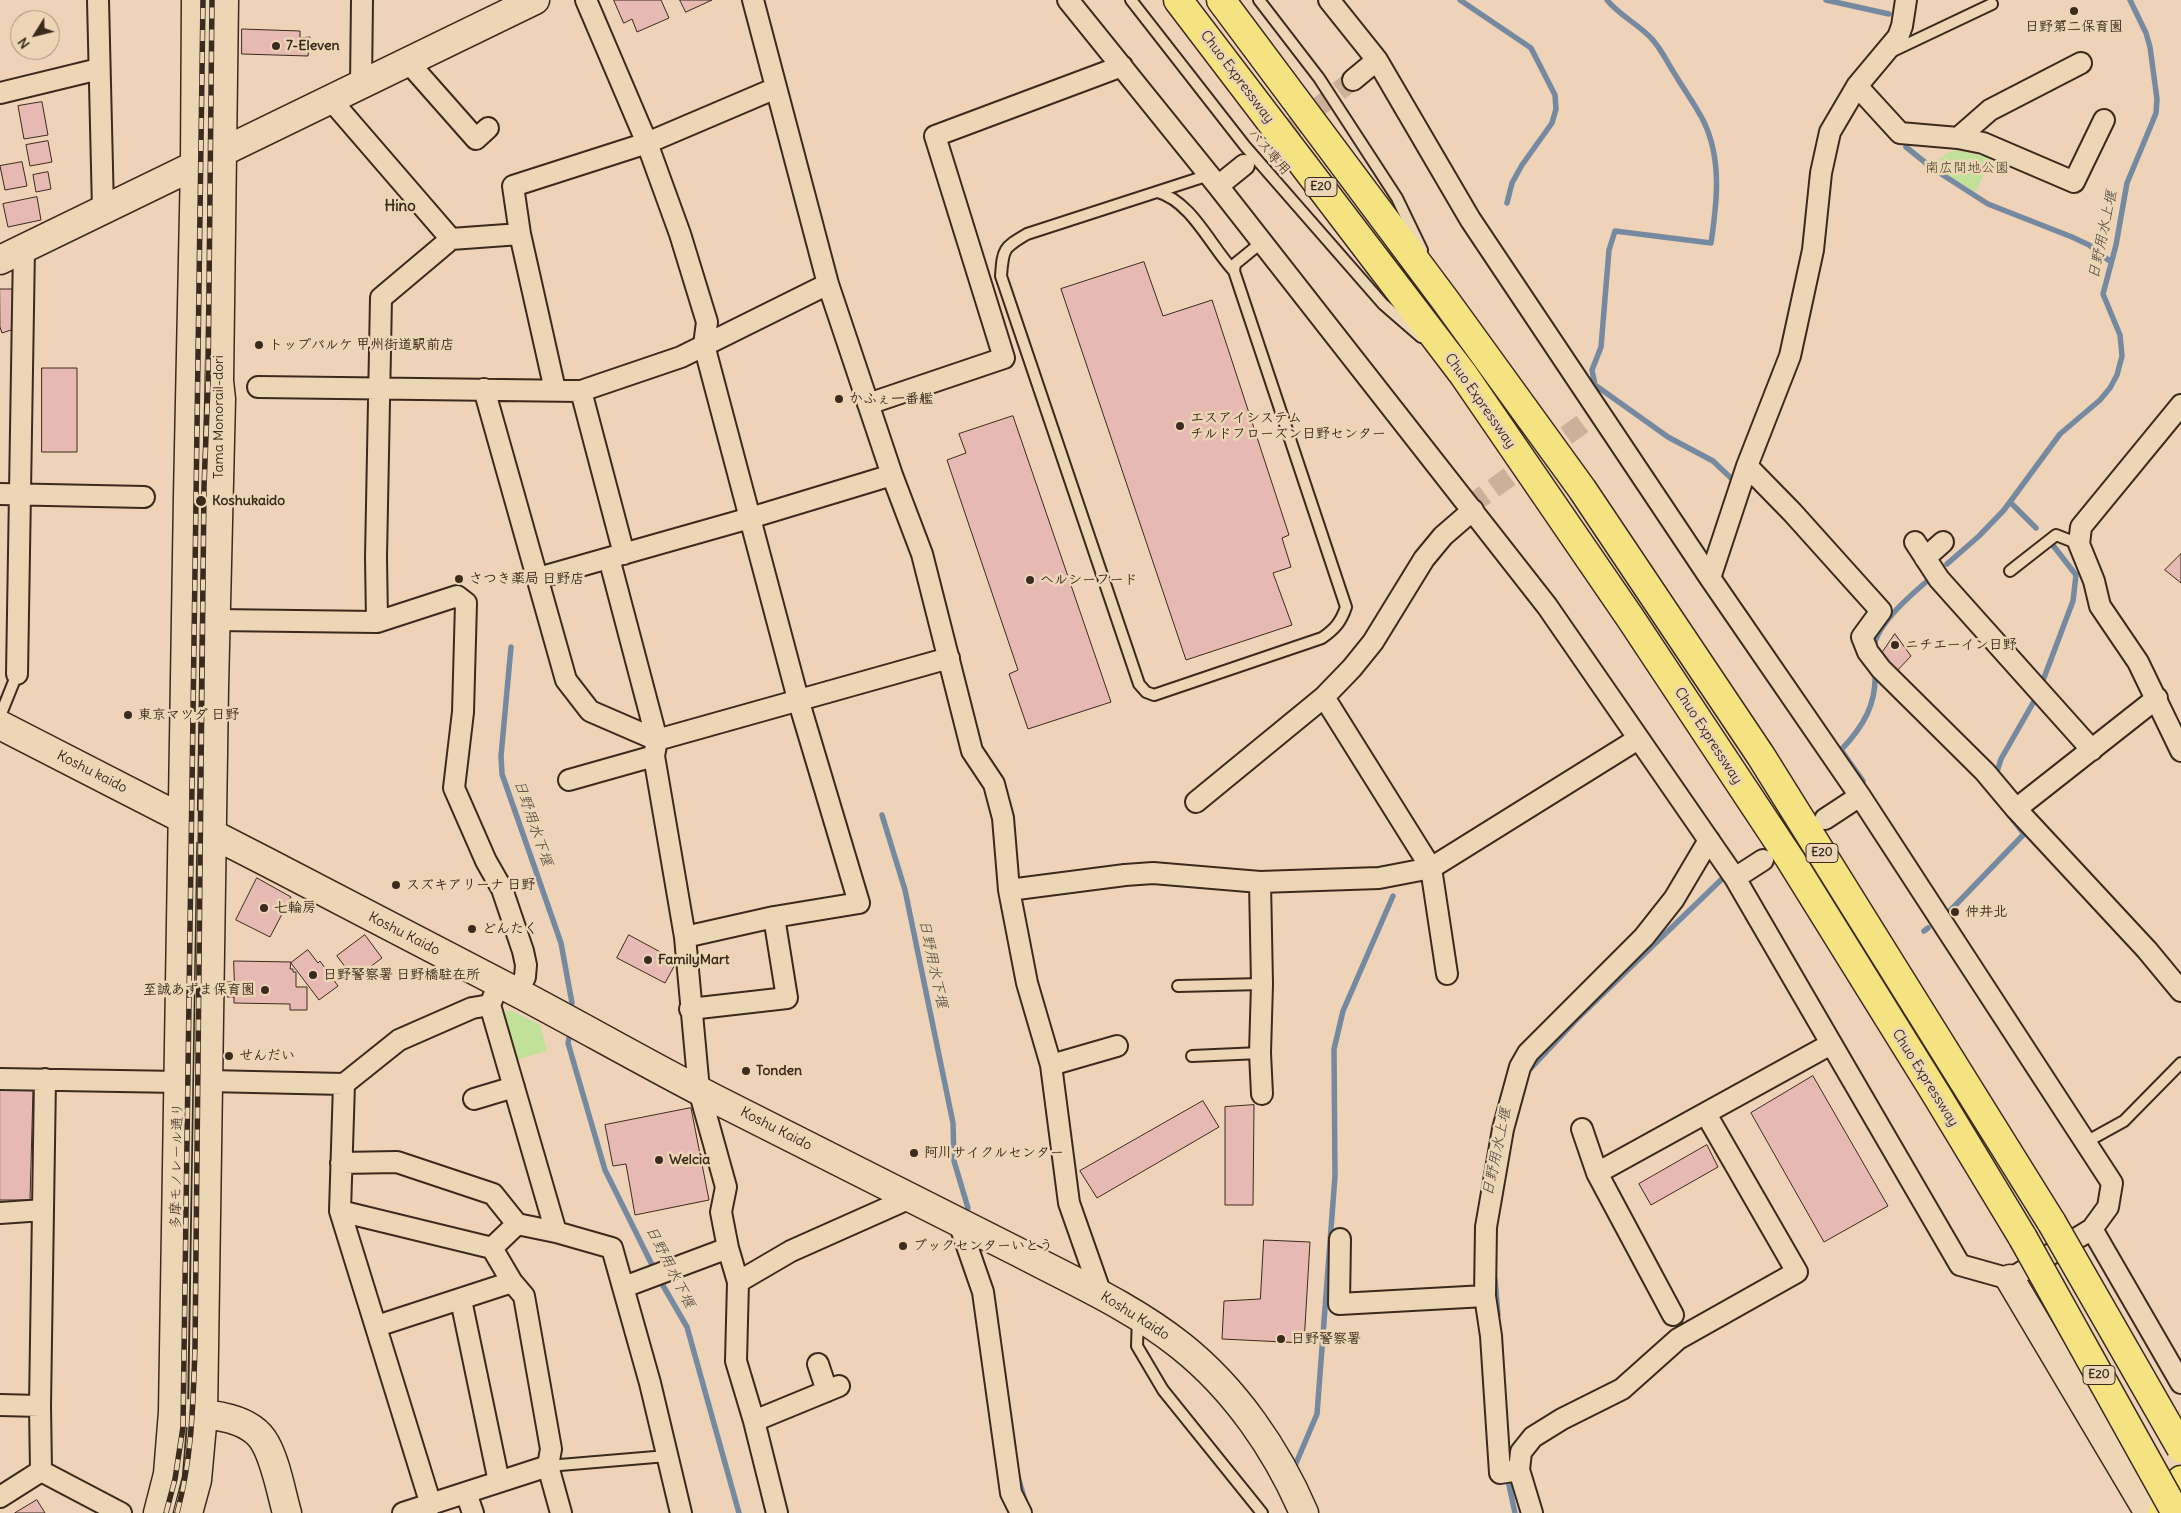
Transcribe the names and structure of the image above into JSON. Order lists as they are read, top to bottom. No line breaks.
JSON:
{"streets":{"main road":["Chuo Expressway","E20","Tama Monorail-dori","Koshu kaido","Koshu Kaido","多摩モノレール通り"],"lane":["バス専用"]},"crossings":[["Chuo Expressway","バス専用"],["Tama Monorail-dori","Koshu kaido"],["Tama Monorail-dori","Koshu Kaido"],["Tama Monorail-dori","多摩モノレール通り"],["Koshu kaido","Koshu Kaido"],["Koshu kaido","多摩モノレール通り"],["Koshu Kaido","多摩モノレール通り"]],"districts":["Hino"],"water":["日野用水上堰","日野用水下堰"],"parks":["南広間地公園"],"places":["日野第二保育園","7-Eleven","トップパルケ 甲州街道駅前店","かふぇ一番艦","エスアイシステム チルドフローズン日野センター","Koshukaido","さつき薬局 日野店","ヘルシーフード","ニチエーイン日野","東京マツダ 日野","スズキアリーナ 日野","七輪房","仲井北","どんたく","FamilyMart","日野警察署 日野橋駐在所","至誠あずま保育園","せんだい","Tonden","阿川サイクルセンター","Welcia","ブックセンターいとう","日野警察署"],"north":"bottom left"}
